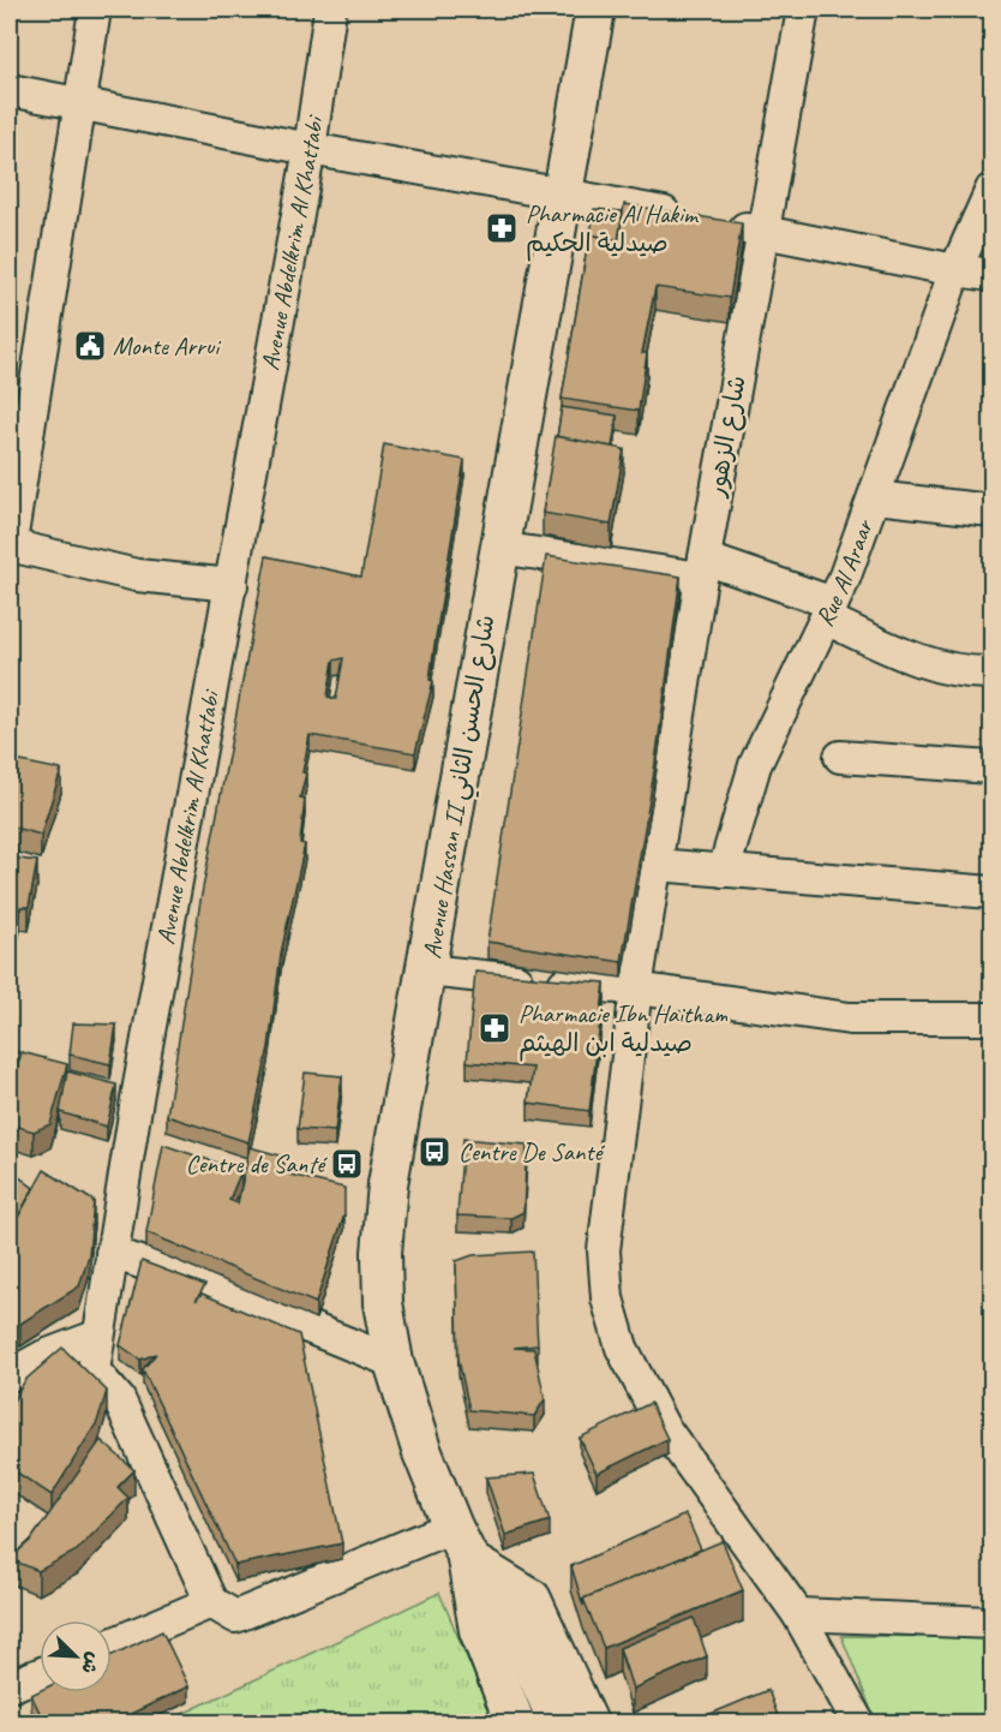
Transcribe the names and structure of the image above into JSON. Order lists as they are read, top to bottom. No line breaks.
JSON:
{"streets":{"main road":["Avenue Hassan II شارع الحسن الثاني"],"street":["Avenue Abdelkrim Al Khattabi","شارع الزهور","Rue Al Araar"]},"places":{"pharmacy":["Pharmacie Al Hakim صيدلية الحكيم","Pharmacie Ibn Haitham صيدلية ابن الهيثم"],"public building":["Monte Arrui"],"bus stop":["Centre De Santé","Centre de Santé"]},"north":"bottom right"}
